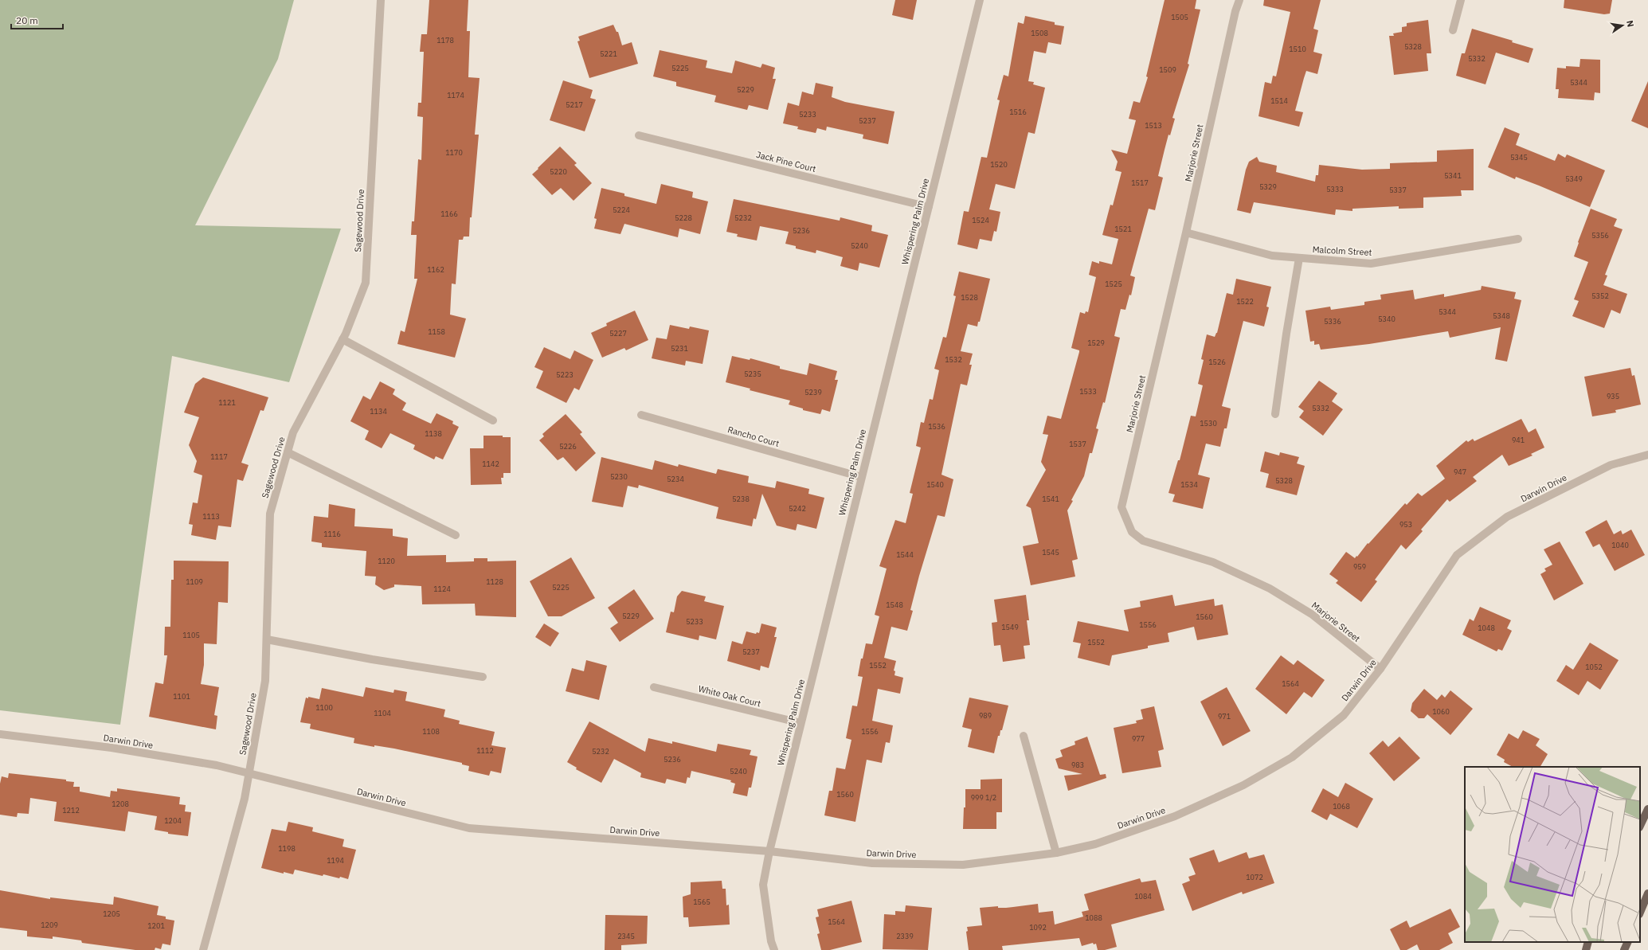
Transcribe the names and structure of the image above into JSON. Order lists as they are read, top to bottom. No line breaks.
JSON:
{"streets":{"street":["Marjorie Street","Jack Pine Court","Sagewood Drive","Whispering Palm Drive","Malcolm Street","Rancho Court","Darwin Drive","White Oak Court"]},"crossings":[["Marjorie Street","Malcolm Street"],["Marjorie Street","Darwin Drive"],["Jack Pine Court","Whispering Palm Drive"],["Sagewood Drive","Darwin Drive"],["Whispering Palm Drive","Rancho Court"],["Whispering Palm Drive","Darwin Drive"],["Whispering Palm Drive","White Oak Court"]],"house_numbers":["1505","1508","1178","5328","1510","5221","5332","5225","1509","5344","5229","1174","1514","5217","1516","5233","5237","1513","1170","5345","1520","5220","5341","5349","1517","5329","5333","5337","5224","1166","5228","5232","1524","1521","5236","5356","5240","1162","1525","5352","1528","1522","5344","5348","5340","5336","1158","5227","1529","5231","1532","1526","5235","5223","1533","5239","935","1121","5332","1134","1530","1536","1138","941","1537","5226","1117","1142","947","5230","5234","5328","1540","1534","5238","1541","5242","1113","953","1116","1040","1545","1544","1120","959","1109","1128","5225","1124","1548","5229","1560","5233","1556","1549","1048","1105","1552","5237","1552","1052","1564","1101","1100","1060","1104","989","971","1108","1556","977","1112","5232","5236","983","5240","1560","999 1/2","1208","1068","1212","1204","1198","1194","1072","1084","1565","1205","1088","1564","1209","1201","1092","2345","2339"],"scale_bar":"20 m","north":"right"}
